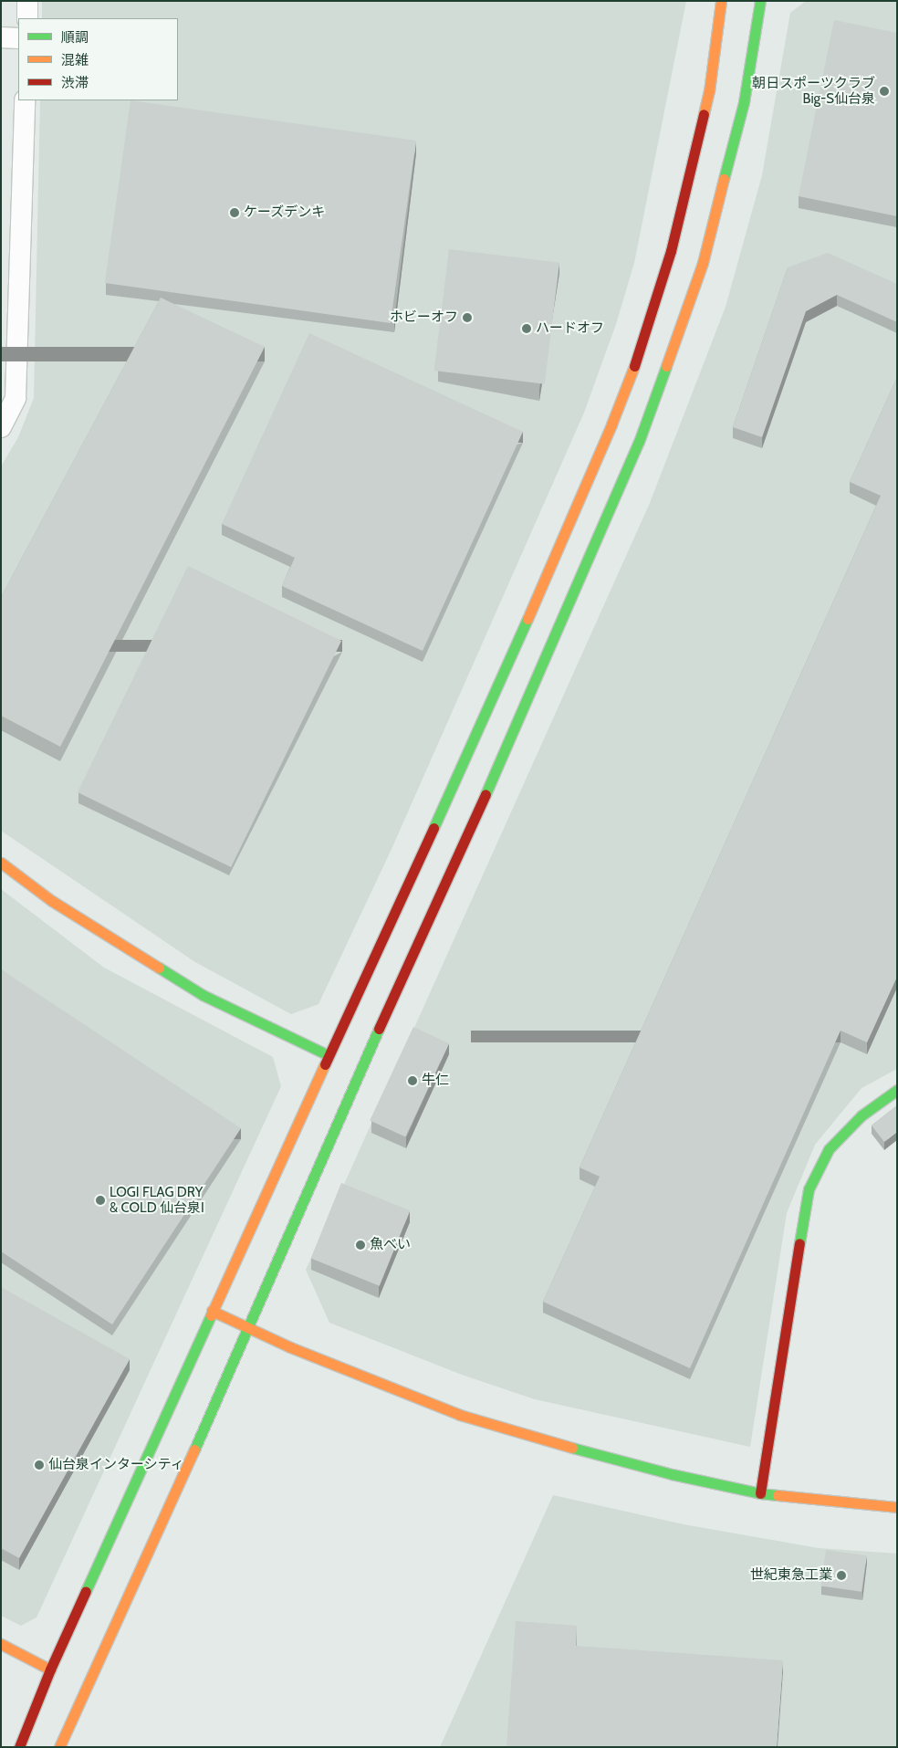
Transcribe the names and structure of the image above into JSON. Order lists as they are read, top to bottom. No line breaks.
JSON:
{"places":["朝日スポーツクラブ Big-S仙台泉","ケーズデンキ","ホビーオフ","ハードオフ","牛仁","LOGI FLAG DRY & COLD 仙台泉I","魚べい","仙台泉インターシティ","世紀東急工業"],"legend":["順調","混雑","渋滞"]}
